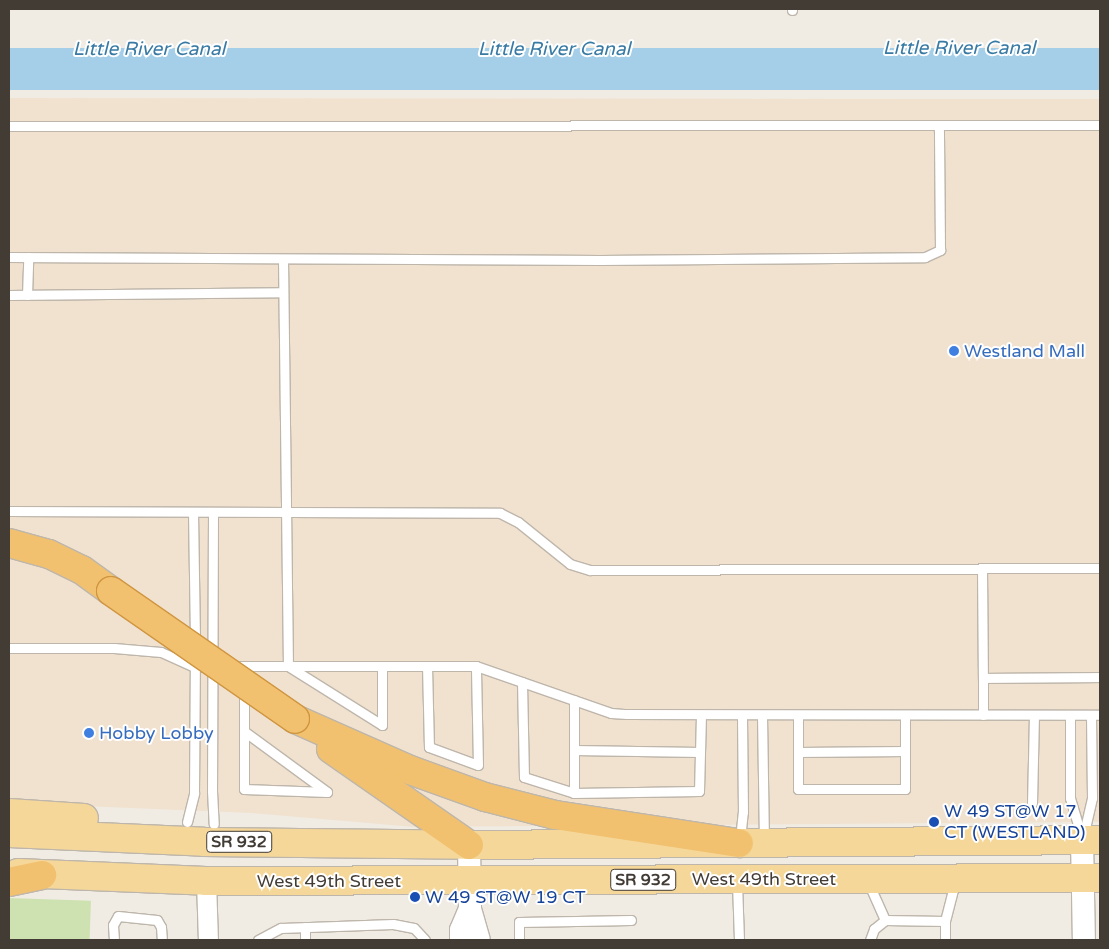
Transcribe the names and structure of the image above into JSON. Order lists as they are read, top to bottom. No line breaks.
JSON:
{"streets":{"main road":["SR 932","West 49th Street"]},"water":["Little River Canal"],"places":["Westland Mall","Hobby Lobby","W 49 ST@W 17 CT (WESTLAND)","W 49 ST@W 19 CT"]}
